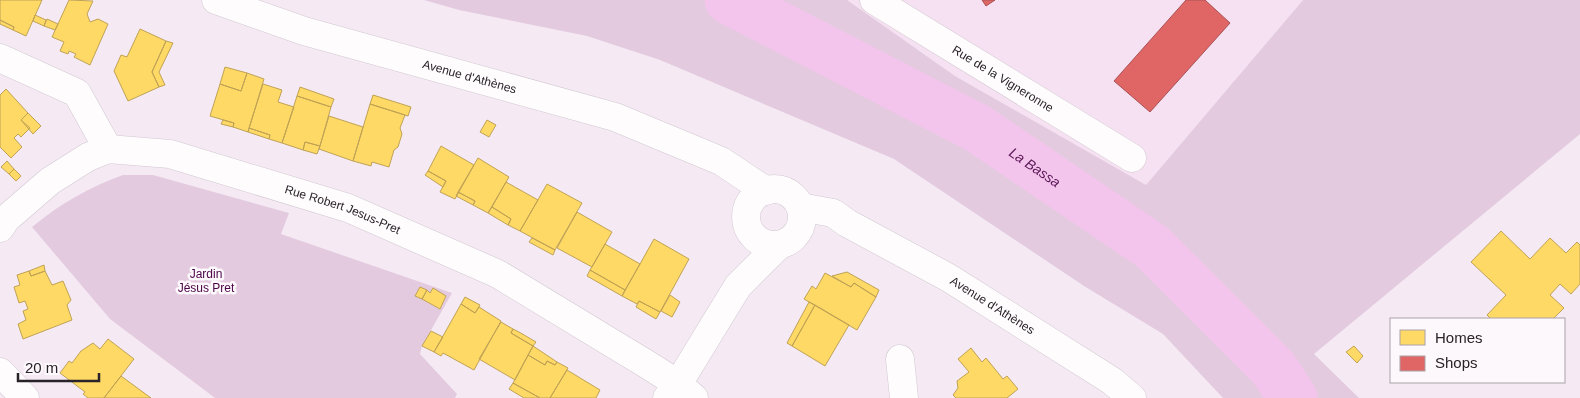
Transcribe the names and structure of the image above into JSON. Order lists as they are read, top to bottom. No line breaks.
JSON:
{"streets":{"street":["Avenue d'Athènes","Rue de la Vigneronne","Rue Robert Jesus-Pret"]},"water":["La Bassa"],"parks":["Jardin Jésus Pret"],"legend":["Homes","Shops"],"scale_bar":"20 m"}
